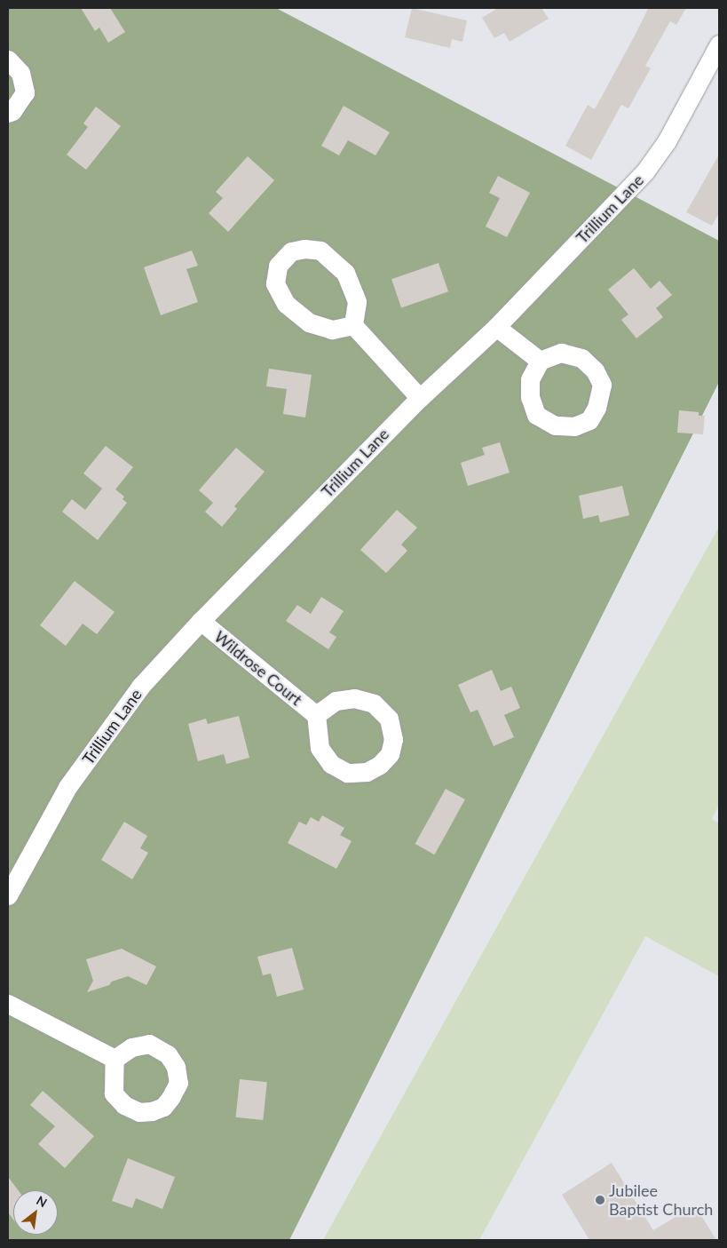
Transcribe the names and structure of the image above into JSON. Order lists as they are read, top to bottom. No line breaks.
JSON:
{"streets":{"street":["Trillium Lane","Wildrose Court"]},"crossings":[["Trillium Lane","Wildrose Court"]],"places":["Jubilee Baptist Church"],"north":"top right"}
